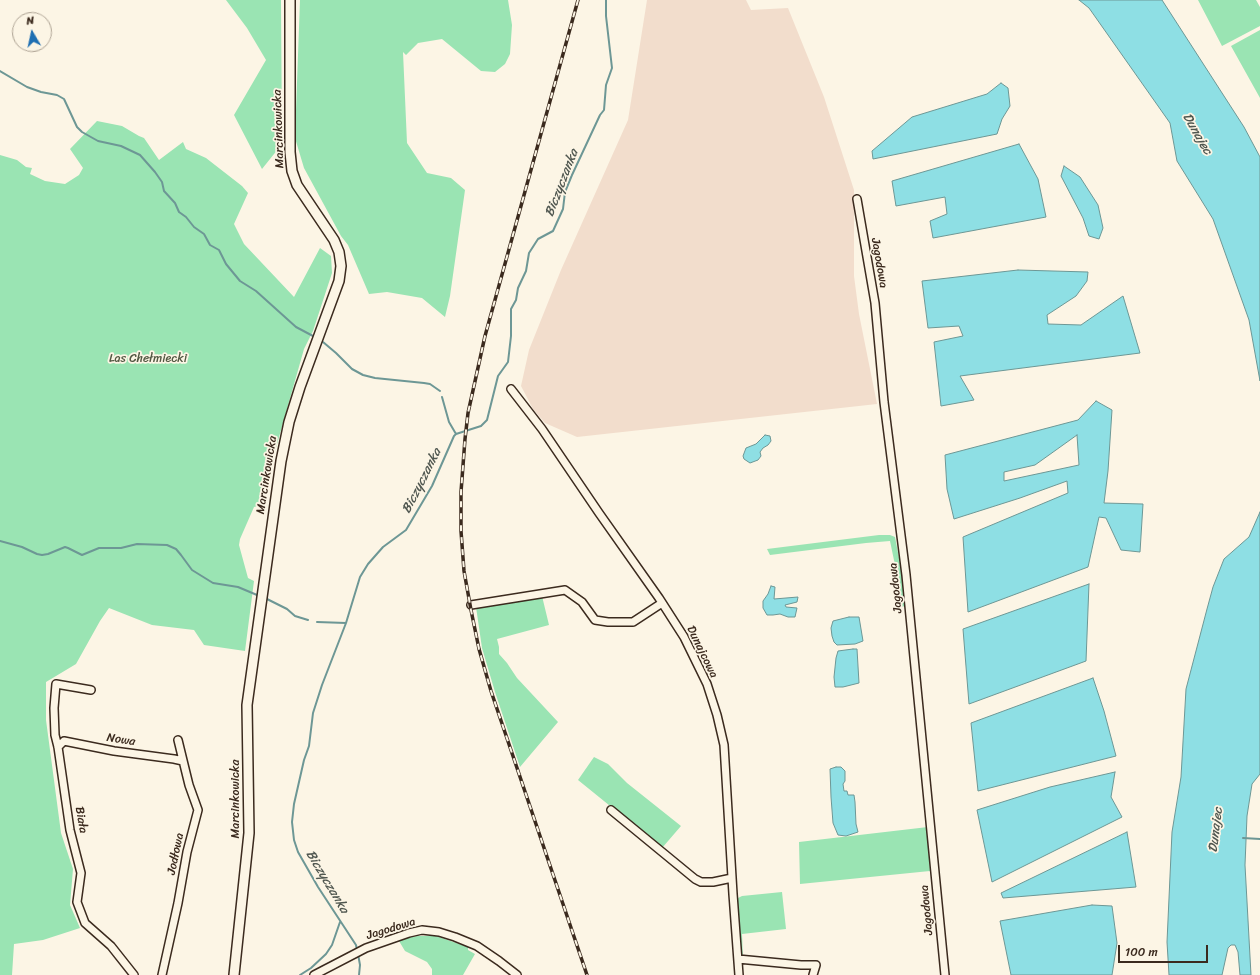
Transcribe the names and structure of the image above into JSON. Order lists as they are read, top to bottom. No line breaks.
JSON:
{"streets":{"street":["Marcinkowicka","Jagodowa","Dunajcowa","Nowa","Biała","Jodłowa"]},"crossings":[["Nowa","Biała"],["Nowa","Jodłowa"]],"water":["Dunajec","Biczyczanka"],"parks":["Las Chełmiecki"],"scale_bar":"100 m","north":"top"}
